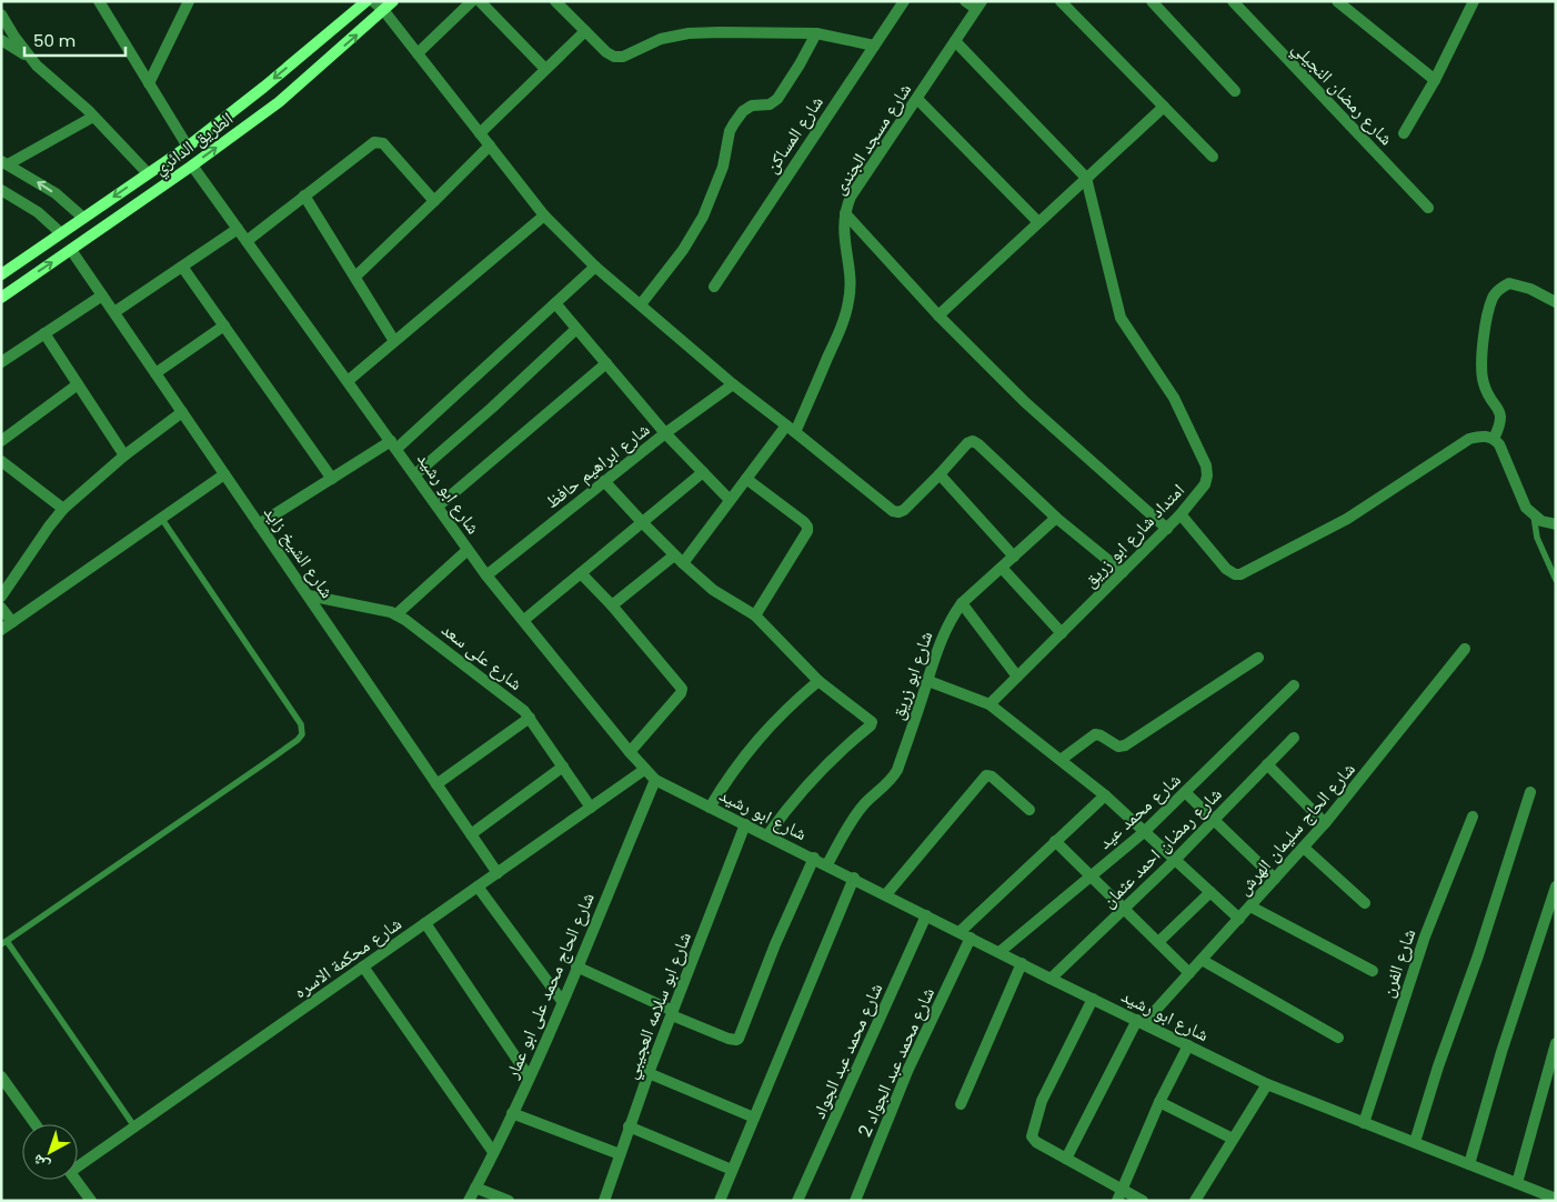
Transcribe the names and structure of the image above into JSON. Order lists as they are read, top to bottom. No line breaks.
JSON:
{"streets":{"street":["شارع رمضان النجيلي","شارع المساكن","شارع مسجد الجندى","الطريق الدائري","شارع ابراهيم حافظ","شارع ابو رشيد","امتداد شارع ابو زريق","شارع الشيخ زايد","شارع على سعد","شارع ابو زريق","شارع محمد عيد","شارع الحاج سليمان الهرش","شارع رمضان احمد عثمان","شارع محكمة الاسره","شارع الفرن","شارع الحاج محمد على ابو عمار","شارع ابو سلامه العجيبي","شارع محمد عبد الجواد","شارع محمد عبد الجواد 2"]},"crossings":[["الطريق الدائري","شارع ابو رشيد"],["الطريق الدائري","شارع الشيخ زايد"],["شارع ابراهيم حافظ","شارع ابو رشيد"],["شارع ابو رشيد","شارع ابو زريق"],["شارع ابو رشيد","شارع محمد عيد"],["شارع ابو رشيد","شارع الحاج سليمان الهرش"],["شارع ابو رشيد","شارع رمضان احمد عثمان"],["شارع ابو رشيد","شارع محكمة الاسره"],["شارع ابو رشيد","شارع الفرن"],["شارع ابو رشيد","شارع الحاج محمد على ابو عمار"],["شارع ابو رشيد","شارع ابو سلامه العجيبي"],["شارع ابو رشيد","شارع محمد عبد الجواد"],["شارع ابو رشيد","شارع محمد عبد الجواد 2"],["شارع الشيخ زايد","شارع على سعد"],["شارع الشيخ زايد","شارع محكمة الاسره"],["شارع على سعد","شارع محكمة الاسره"]],"scale_bar":"50 m","north":"bottom left"}
